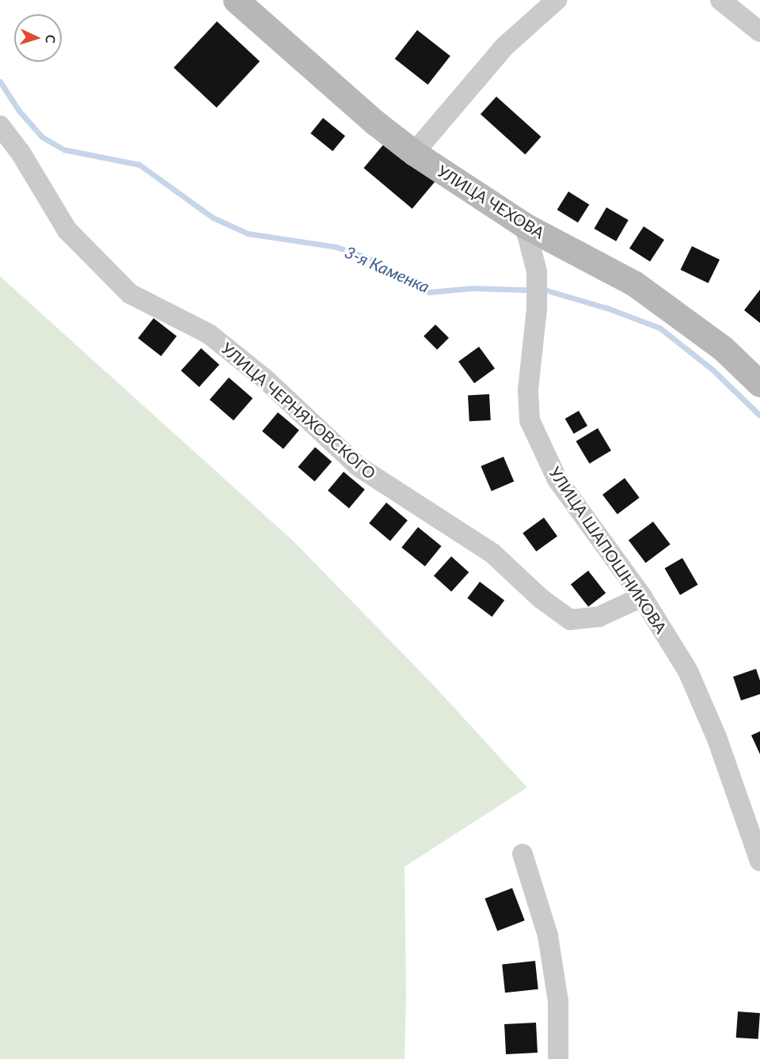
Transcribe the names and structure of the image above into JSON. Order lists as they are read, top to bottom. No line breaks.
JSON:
{"streets":{"street":["УЛИЦА ЧЕХОВА","УЛИЦА ЧЕРНЯХОВСКОГО","УЛИЦА ШАПОШНИКОВА"]},"crossings":[["УЛИЦА ЧЕХОВА","УЛИЦА ШАПОШНИКОВА"],["УЛИЦА ЧЕРНЯХОВСКОГО","УЛИЦА ШАПОШНИКОВА"]],"water":["3-я Каменка"],"north":"right"}
